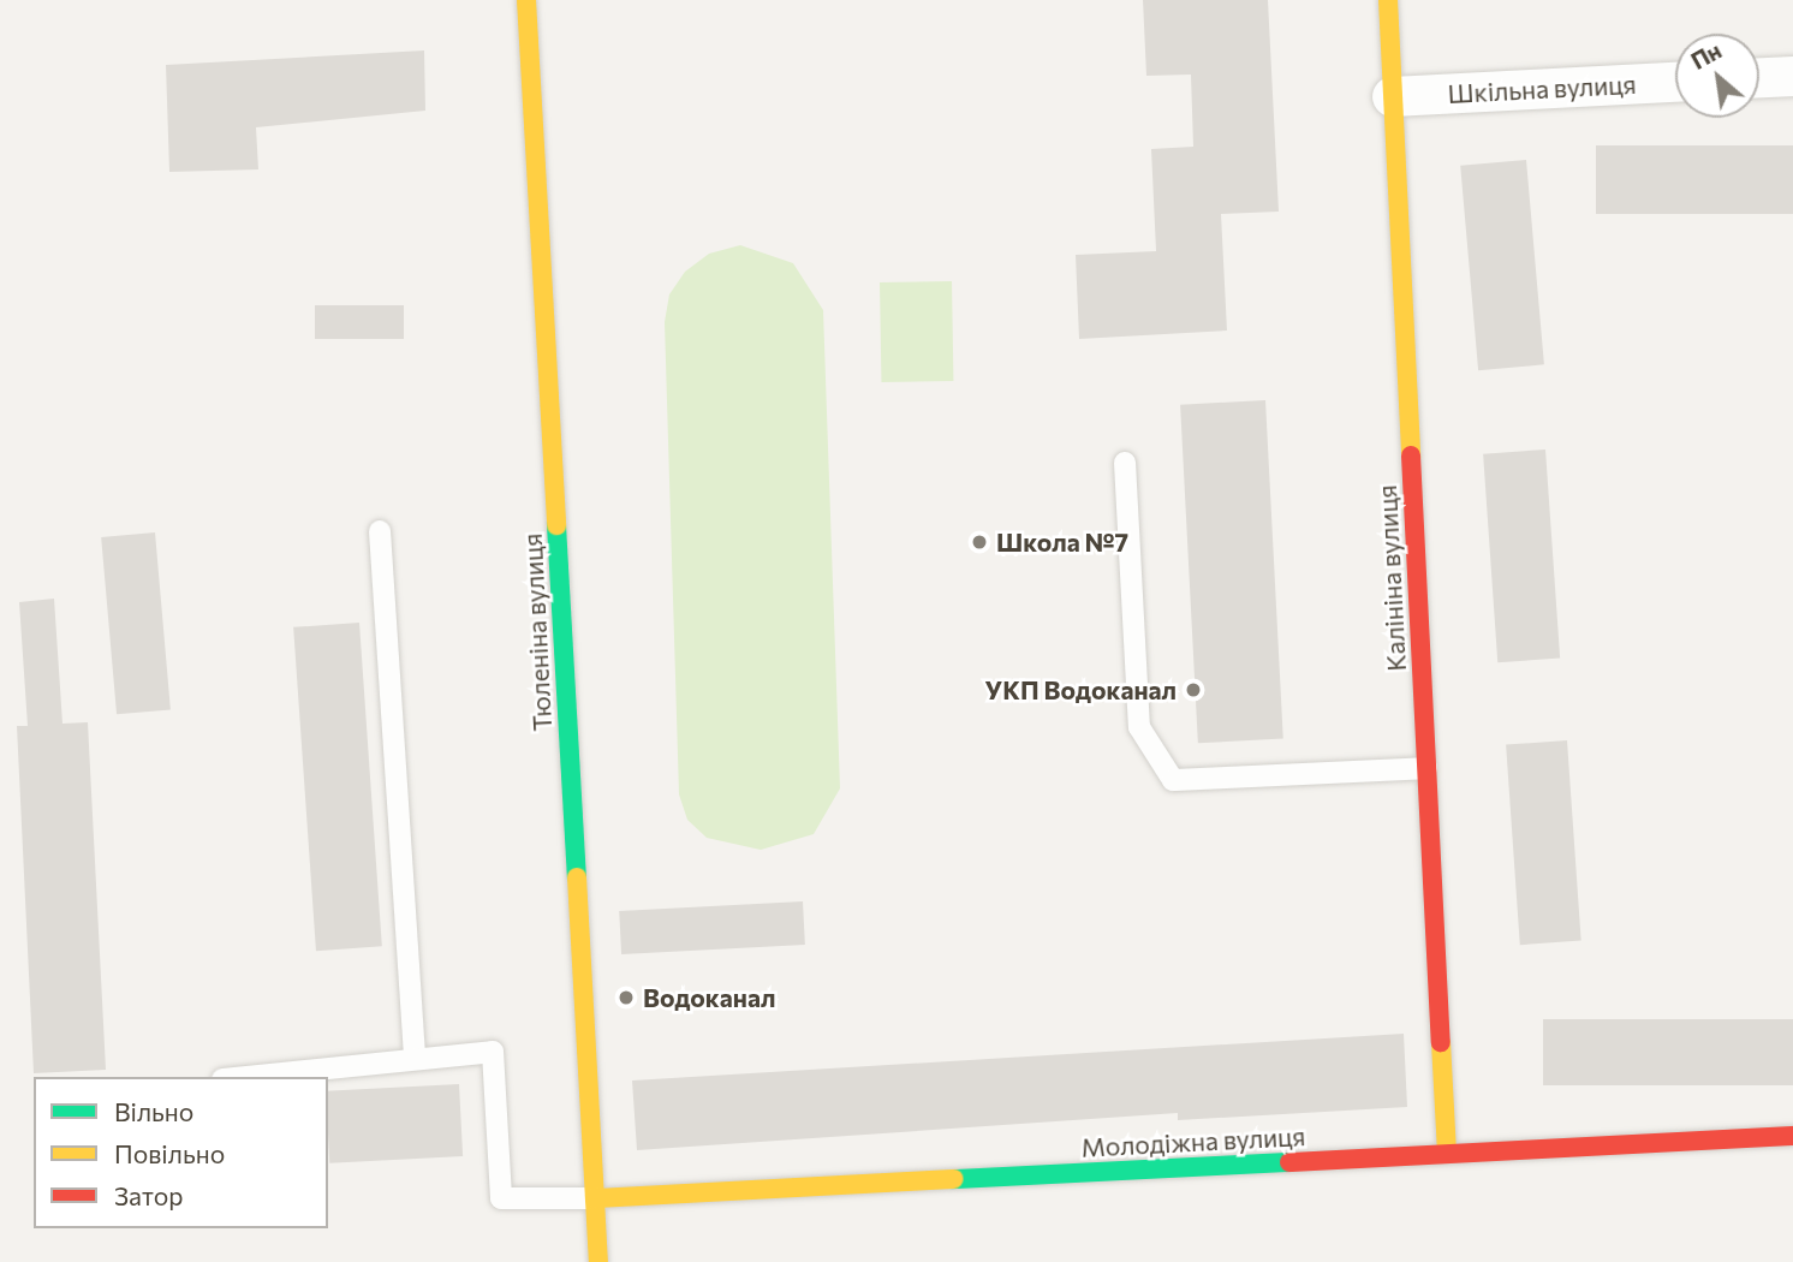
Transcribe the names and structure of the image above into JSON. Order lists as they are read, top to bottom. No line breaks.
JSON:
{"streets":{"street":["Шкільна вулиця","Калініна вулиця","Тюленіна вулиця","Молодіжна вулиця"]},"crossings":[["Шкільна вулиця","Калініна вулиця"],["Калініна вулиця","Молодіжна вулиця"],["Тюленіна вулиця","Молодіжна вулиця"]],"places":["Школа №7","УКП Водоканал","Водоканал"],"legend":["Вільно","Повільно","Затор"],"north":"top left"}
